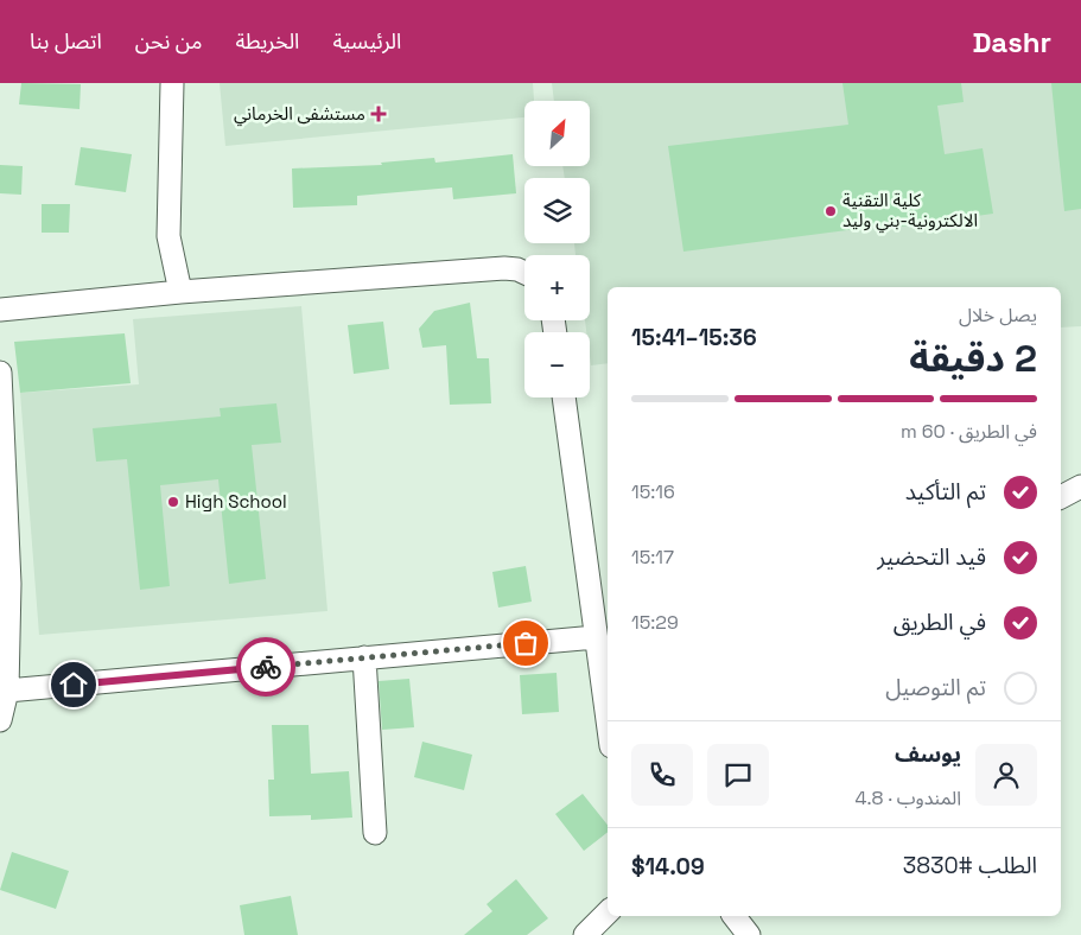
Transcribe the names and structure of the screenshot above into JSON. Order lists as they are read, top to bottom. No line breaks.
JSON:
{"places":{"health":["مستشفى الخرماني"],"other":["كلية التقنية الالكترونية-بني وليد","High School"]},"north":"top right","page":{"header":"Dashr","nav":["الرئيسية","الخريطة","من نحن","اتصل بنا"],"map_buttons":["+","−"],"heading":["2 دقيقة","يصل خلال","15:36–15:41"],"panel":["يوسف","المندوب · 4.8","الطلب #3830","$14.09"],"bar":"في الطريق · 60 m","list":[["تم التأكيد","15:16"],["قيد التحضير","15:17"],["في الطريق","15:29"],"تم التوصيل"]}}
